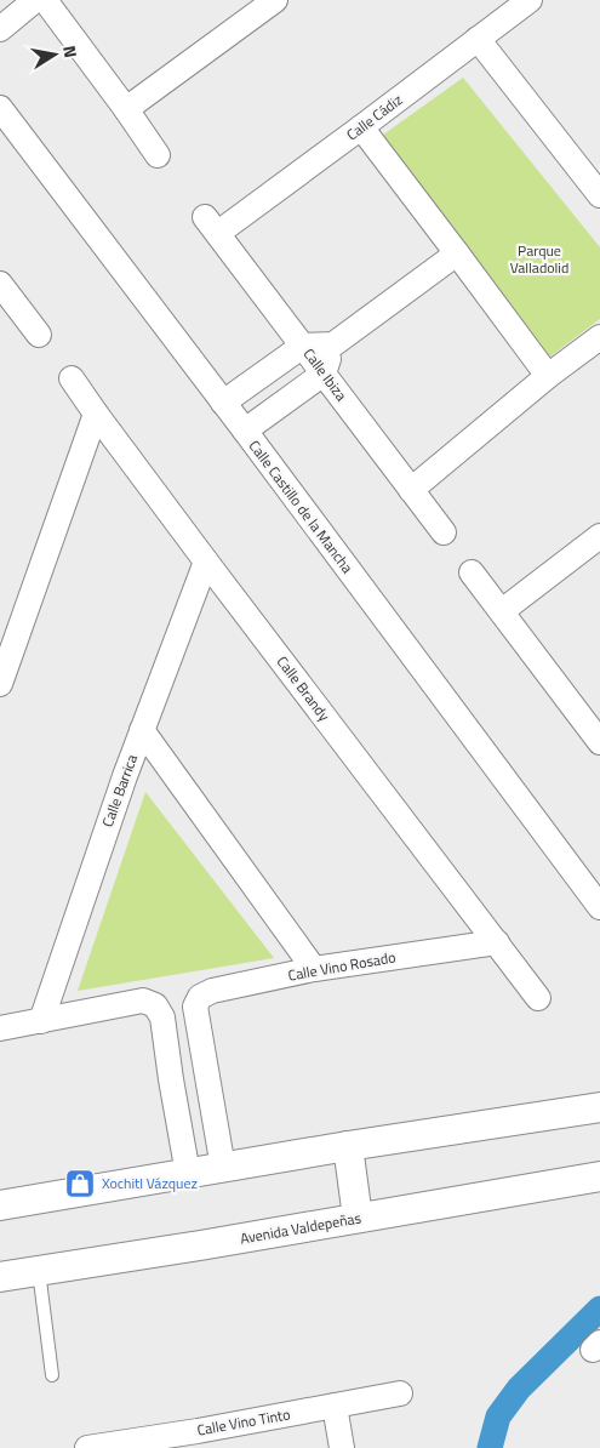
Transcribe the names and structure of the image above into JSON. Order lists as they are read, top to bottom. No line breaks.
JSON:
{"streets":{"street":["Calle Cádiz","Calle Ibiza","Calle Castillo de la Mancha","Calle Brandy","Calle Barrica","Calle Vino Rosado","Avenida Valdepeñas","Calle Vino Tinto"]},"crossings":[["Calle Cádiz","Calle Ibiza"],["Calle Brandy","Calle Barrica"],["Calle Brandy","Calle Vino Rosado"]],"parks":["Parque Valladolid"],"places":{"shop":["Xochitl Vázquez"]},"north":"right"}
